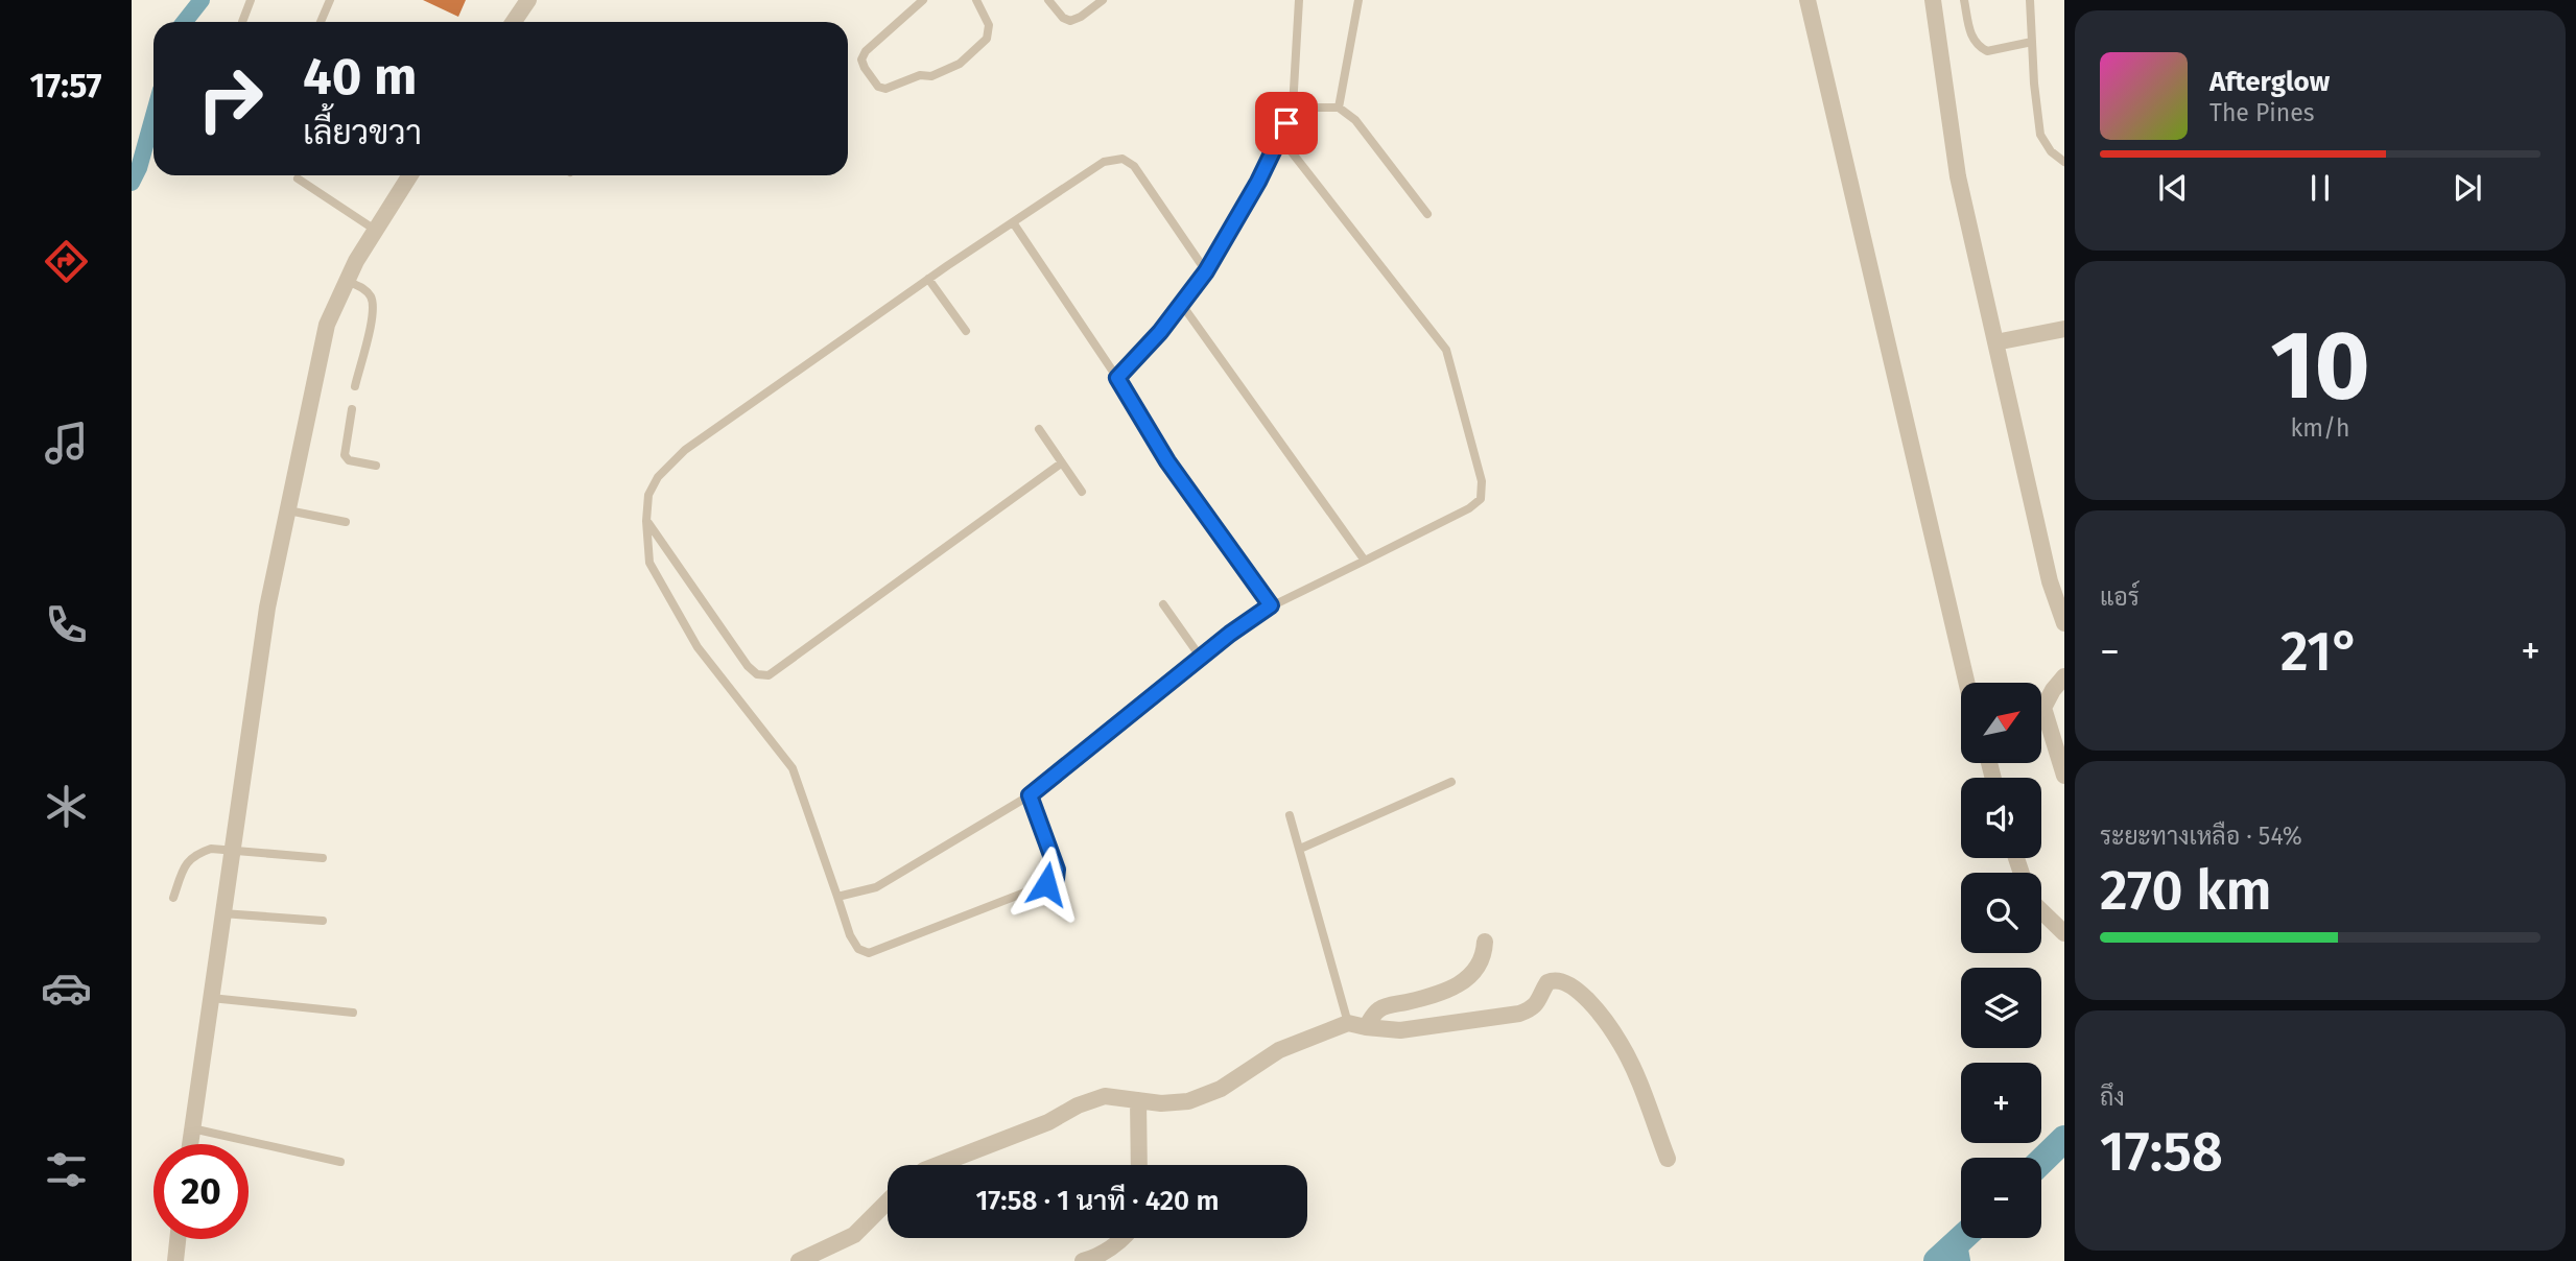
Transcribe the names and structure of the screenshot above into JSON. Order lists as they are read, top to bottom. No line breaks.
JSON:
{"north":"top right","page":{"tabs":"17:57","turn":["40 m","เลี้ยวขวา"],"song":["Afterglow","The Pines"],"tile":[["10","km/h"],"แอร์",["ระยะทางเหลือ · 54%","270 km"],["ถึง","17:58"]],"heat":["−","21°","+"],"map_buttons":["+","−"],"limit":"20","trip":"17:58 · 1 นาที · 420 m"}}
